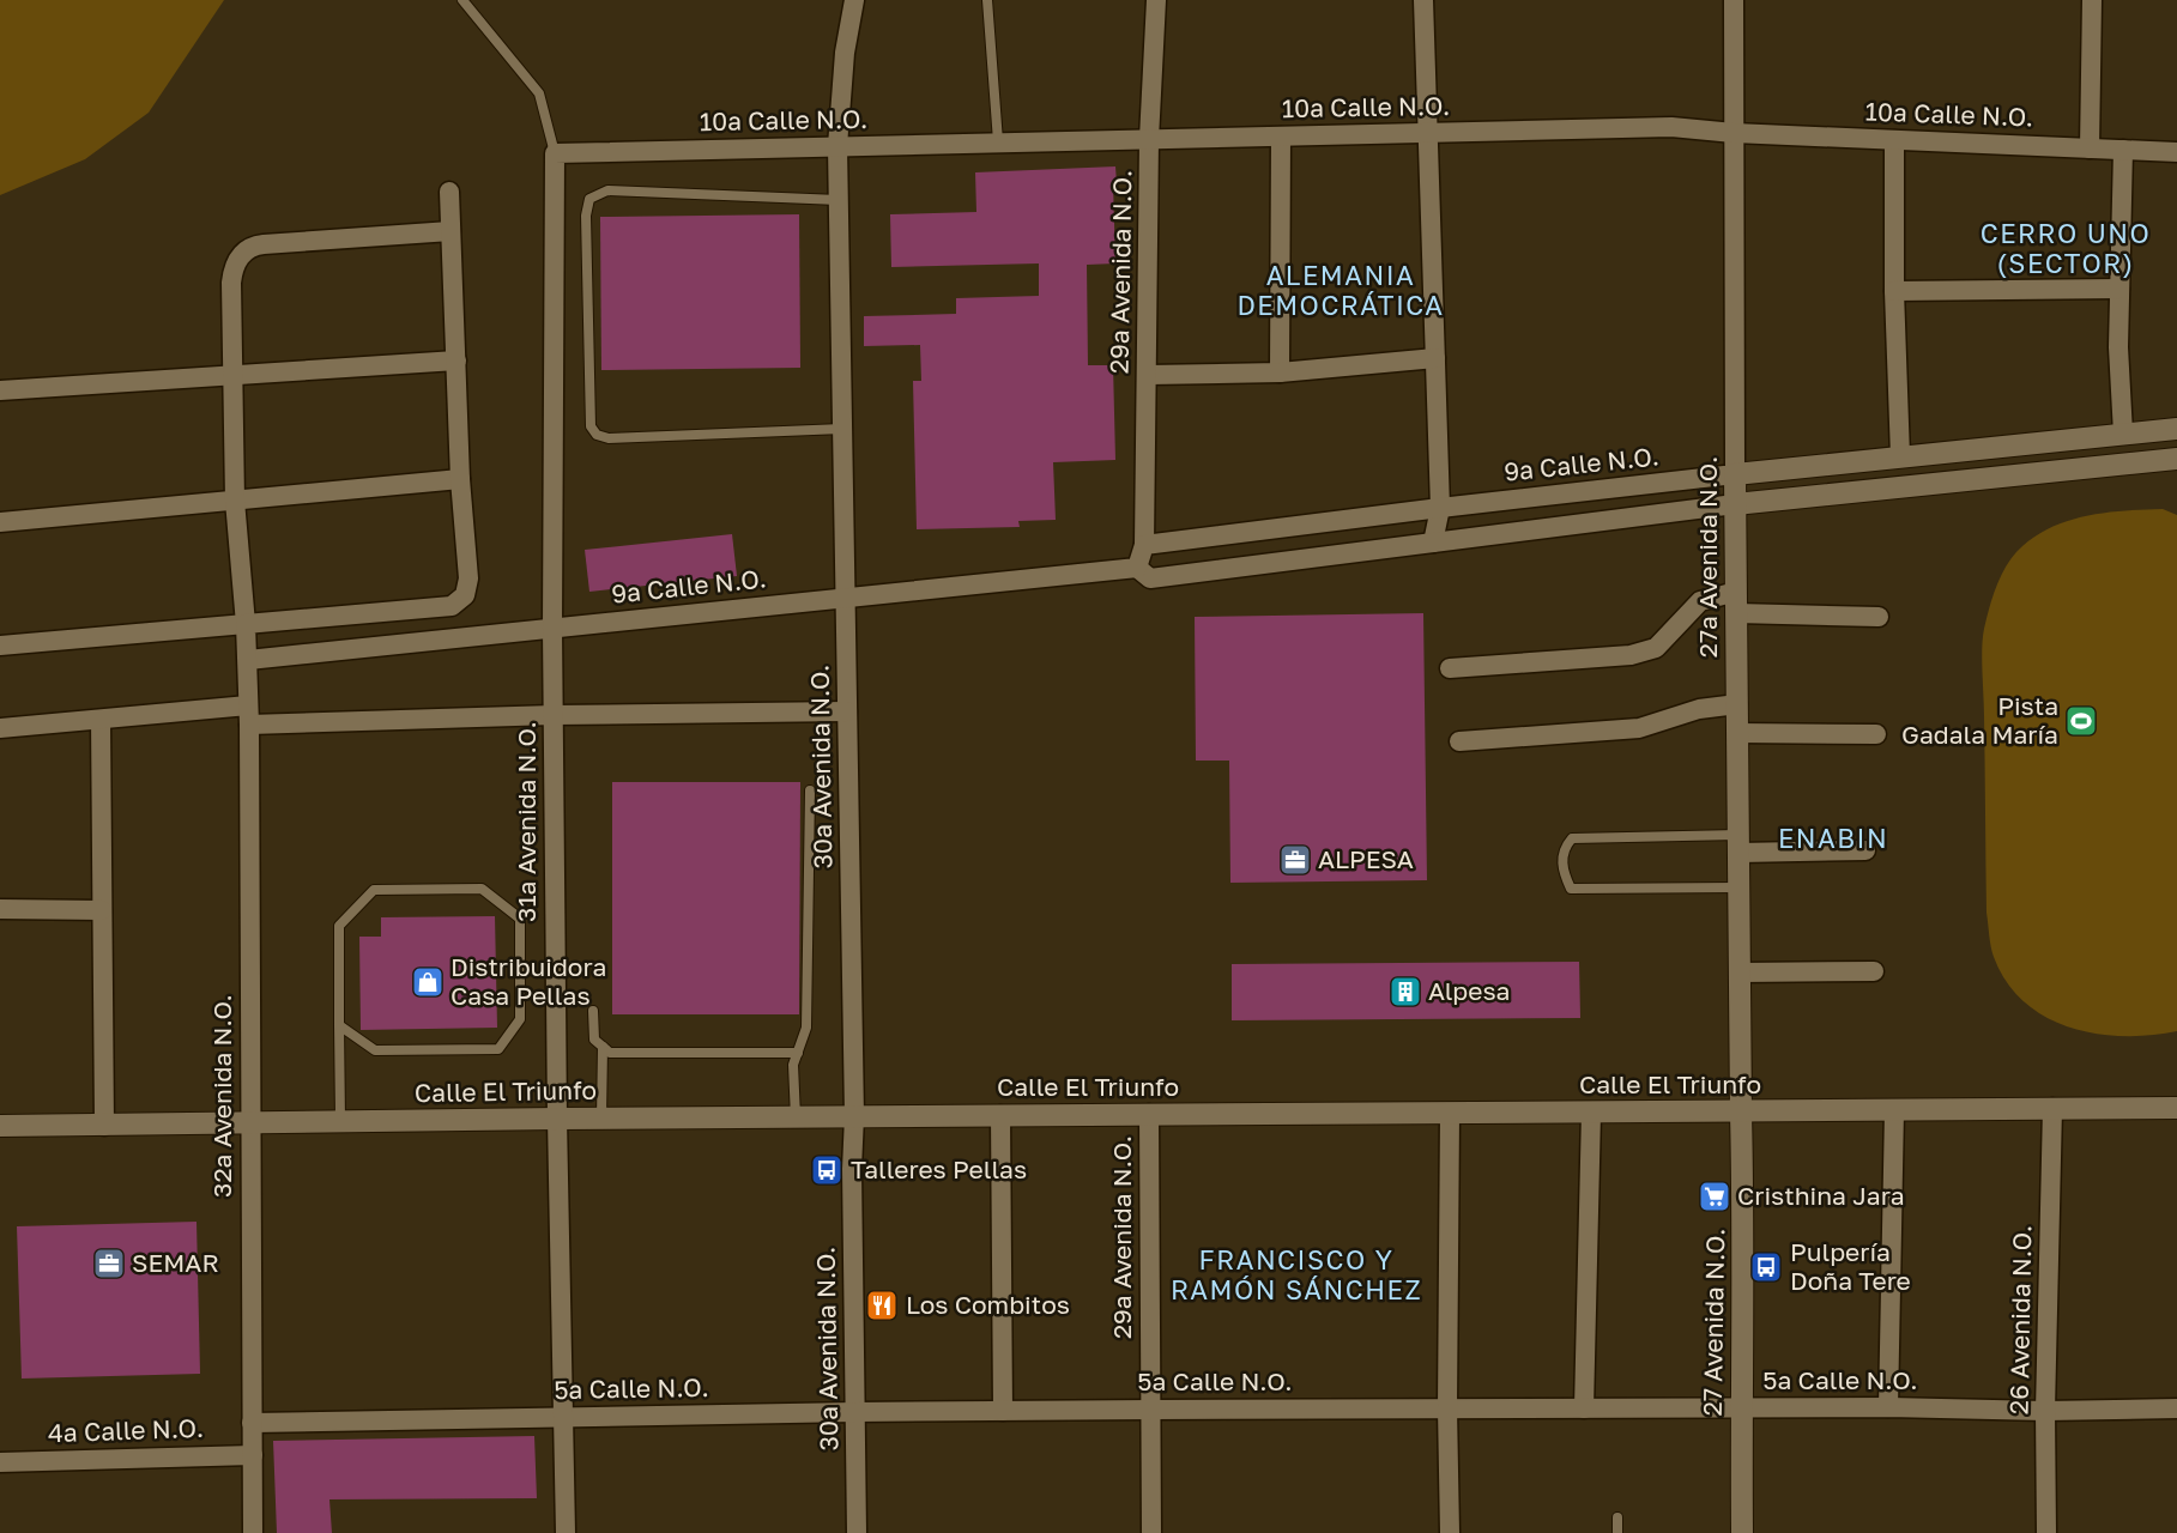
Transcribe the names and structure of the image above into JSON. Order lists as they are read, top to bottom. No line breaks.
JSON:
{"streets":{"main road":["9a Calle N.O.","27a Avenida N.O.","Calle El Triunfo","27 Avenida N.O."],"street":["10a Calle N.O.","29a Avenida N.O.","30a Avenida N.O.","31a Avenida N.O.","32a Avenida N.O.","26 Avenida N.O.","5a Calle N.O.","4a Calle N.O."]},"crossings":[["10a Calle N.O.","29a Avenida N.O."],["10a Calle N.O.","27a Avenida N.O."],["10a Calle N.O.","30a Avenida N.O."],["10a Calle N.O.","31a Avenida N.O."],["29a Avenida N.O.","9a Calle N.O."],["29a Avenida N.O.","Calle El Triunfo"],["29a Avenida N.O.","5a Calle N.O."],["9a Calle N.O.","27a Avenida N.O."],["9a Calle N.O.","30a Avenida N.O."],["9a Calle N.O.","31a Avenida N.O."],["9a Calle N.O.","32a Avenida N.O."],["27a Avenida N.O.","Calle El Triunfo"],["27a Avenida N.O.","27 Avenida N.O."],["30a Avenida N.O.","Calle El Triunfo"],["30a Avenida N.O.","5a Calle N.O."],["31a Avenida N.O.","Calle El Triunfo"],["31a Avenida N.O.","5a Calle N.O."],["Calle El Triunfo","32a Avenida N.O."],["Calle El Triunfo","26 Avenida N.O."],["Calle El Triunfo","27 Avenida N.O."],["32a Avenida N.O.","5a Calle N.O."],["32a Avenida N.O.","4a Calle N.O."],["26 Avenida N.O.","5a Calle N.O."],["27 Avenida N.O.","5a Calle N.O."]],"districts":["CERRO UNO (SECTOR)","ALEMANIA DEMOCRÁTICA","ENABIN","FRANCISCO Y RAMÓN SÁNCHEZ"],"places":{"sports":["Pista Gadala María"],"office":["ALPESA","SEMAR"],"shop":["Distribuidora Casa Pellas"],"building":["Alpesa"],"bus stop":["Talleres Pellas","Pulpería Doña Tere"],"supermarket":["Cristhina Jara"],"restaurant":["Los Combitos"]}}
